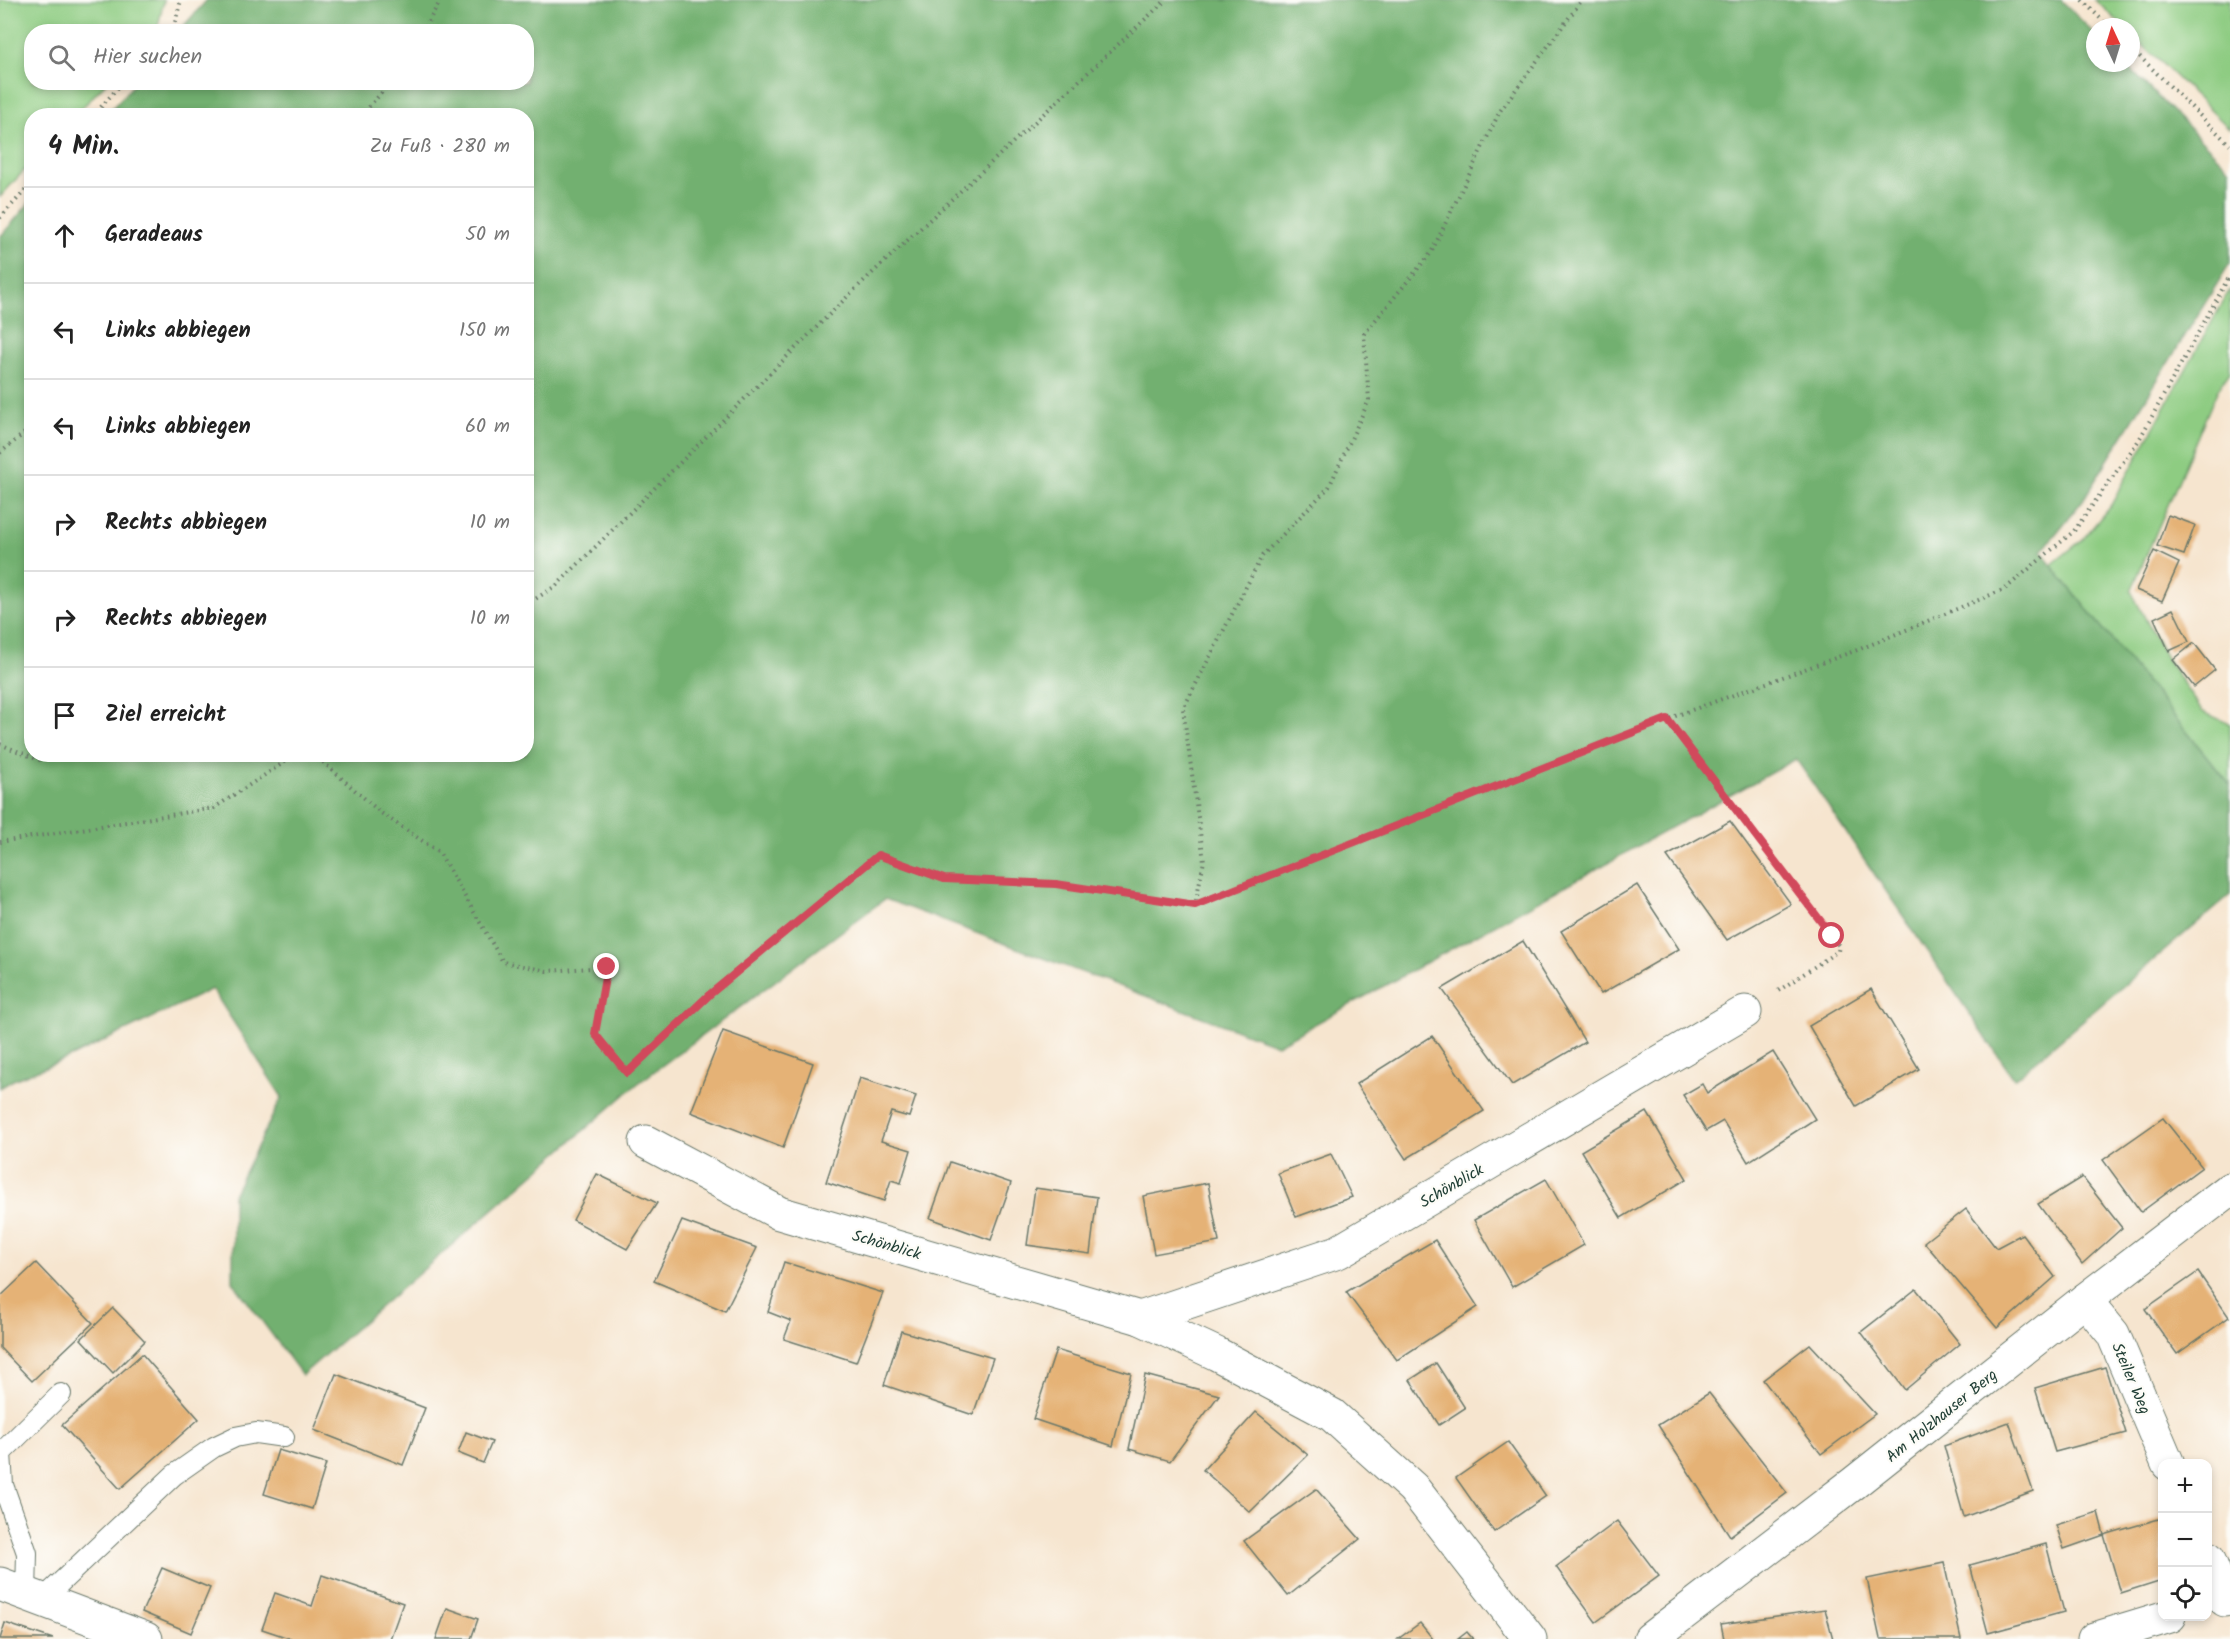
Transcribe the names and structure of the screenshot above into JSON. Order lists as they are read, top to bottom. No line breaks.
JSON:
{"streets":{"street":["Schönblick","Steiler Weg","Am Holzhauser Berg"]},"crossings":[["Steiler Weg","Am Holzhauser Berg"]],"north":"top","page":{"search":"Hier suchen","heading":["4 Min.","Zu Fuß · 280 m"],"list":[["Geradeaus","50 m"],["Links abbiegen","150 m"],["Links abbiegen","60 m"],["Rechts abbiegen","10 m"],["Rechts abbiegen","10 m"],"Ziel erreicht"],"map_buttons":["+","−"]}}
